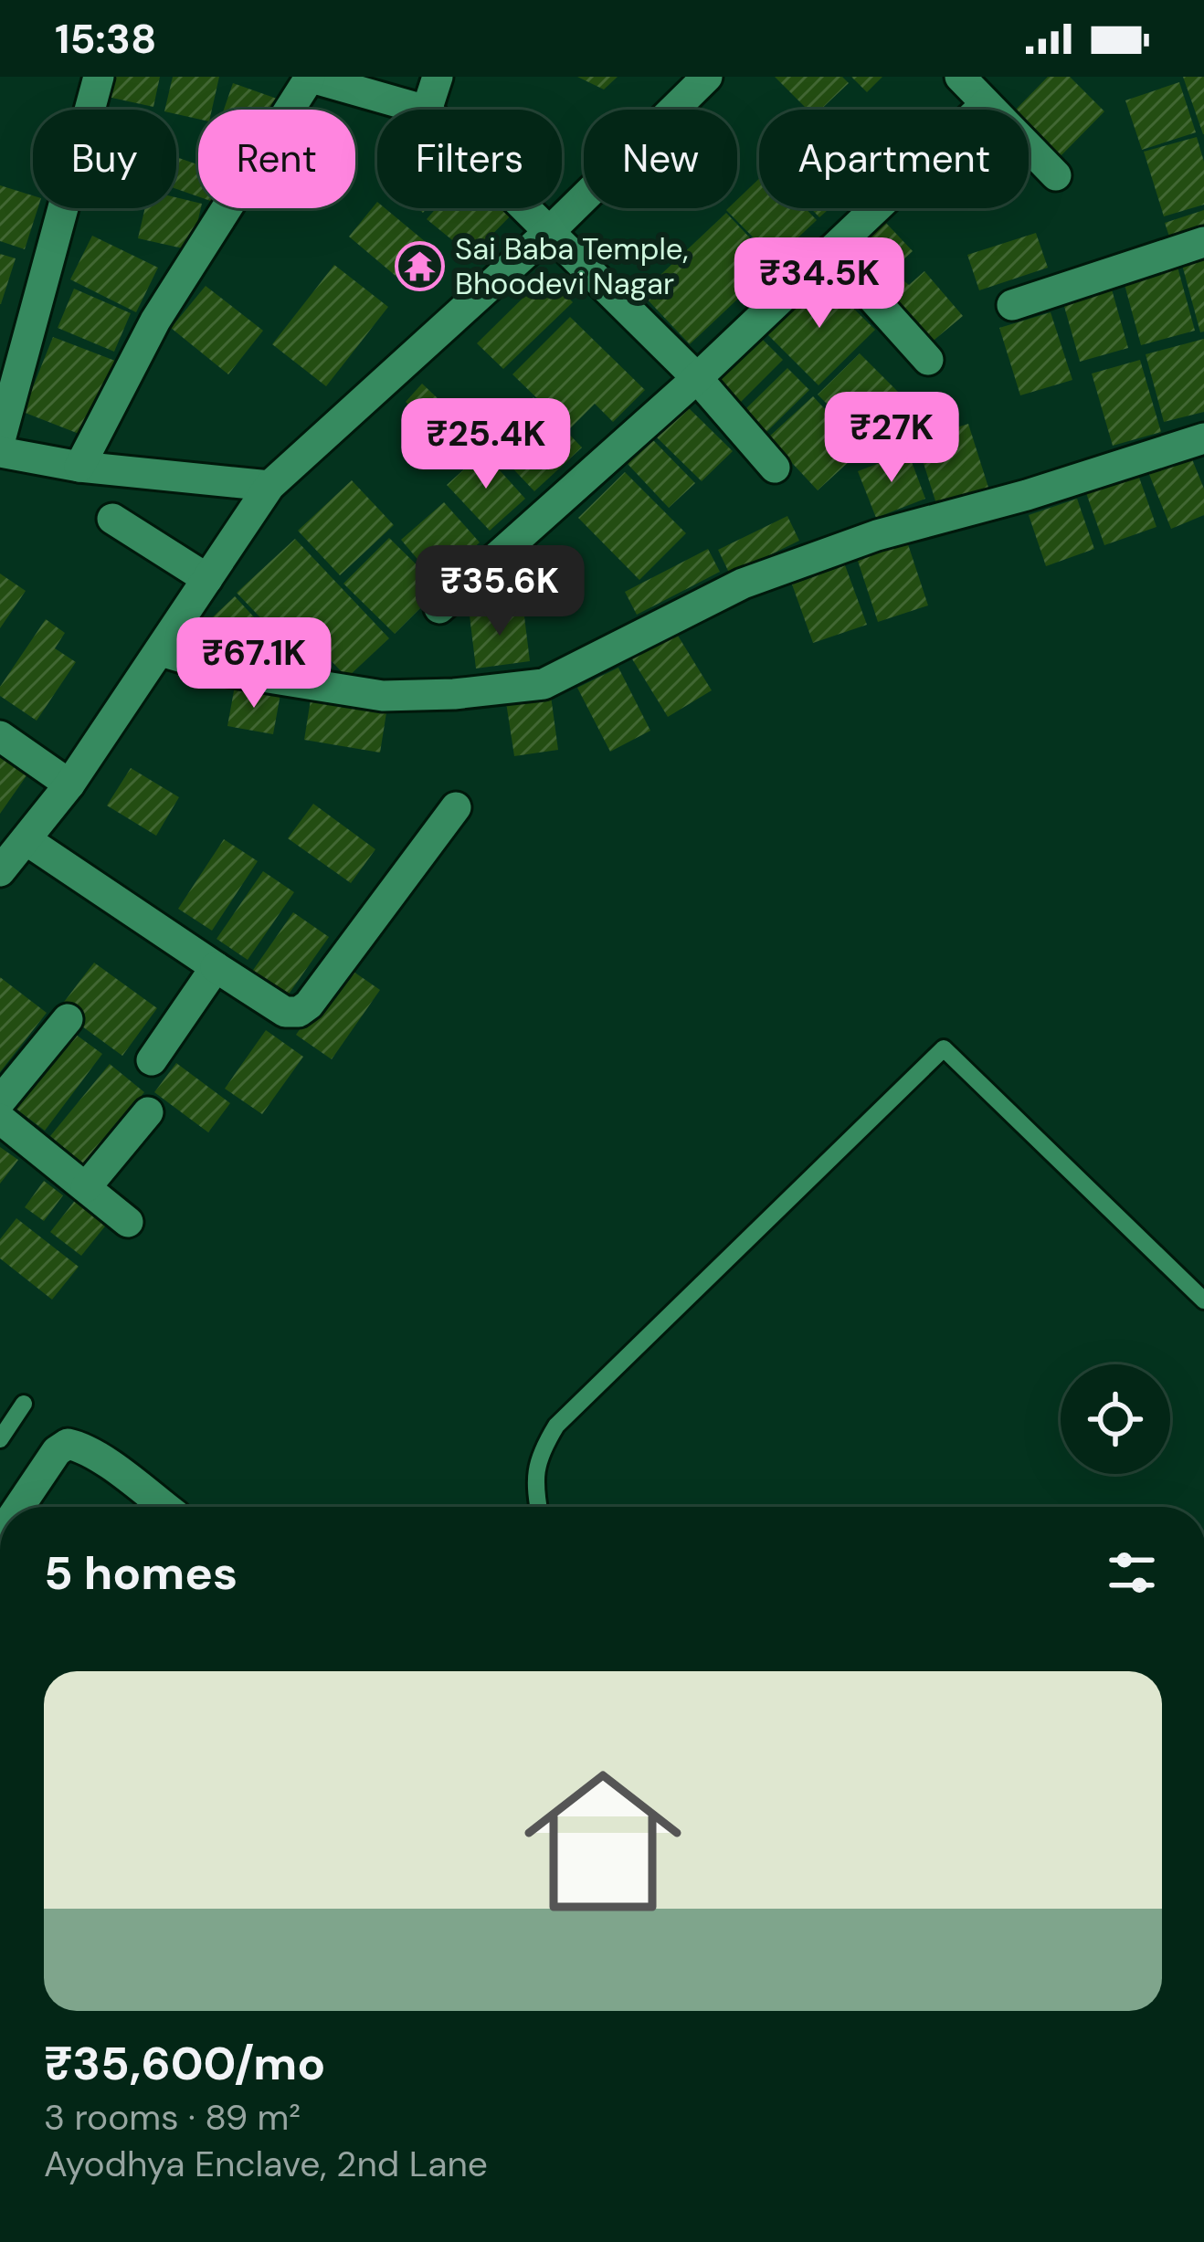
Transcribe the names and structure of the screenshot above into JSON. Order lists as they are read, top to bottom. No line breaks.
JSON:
{"places":{"temple":["Sai Baba Temple, Bhoodevi Nagar"]},"page":{"status":"15:38","chip":["Buy","Rent","Filters","New","Apartment"],"price":["₹34.5K","₹27K","₹25.4K","₹35.6K","₹67.1K"],"heading":"5 homes","list":[{"name":"₹35,600/mo","note":"3 rooms · 89 m² · Ayodhya Enclave, 2nd Lane"}]}}
